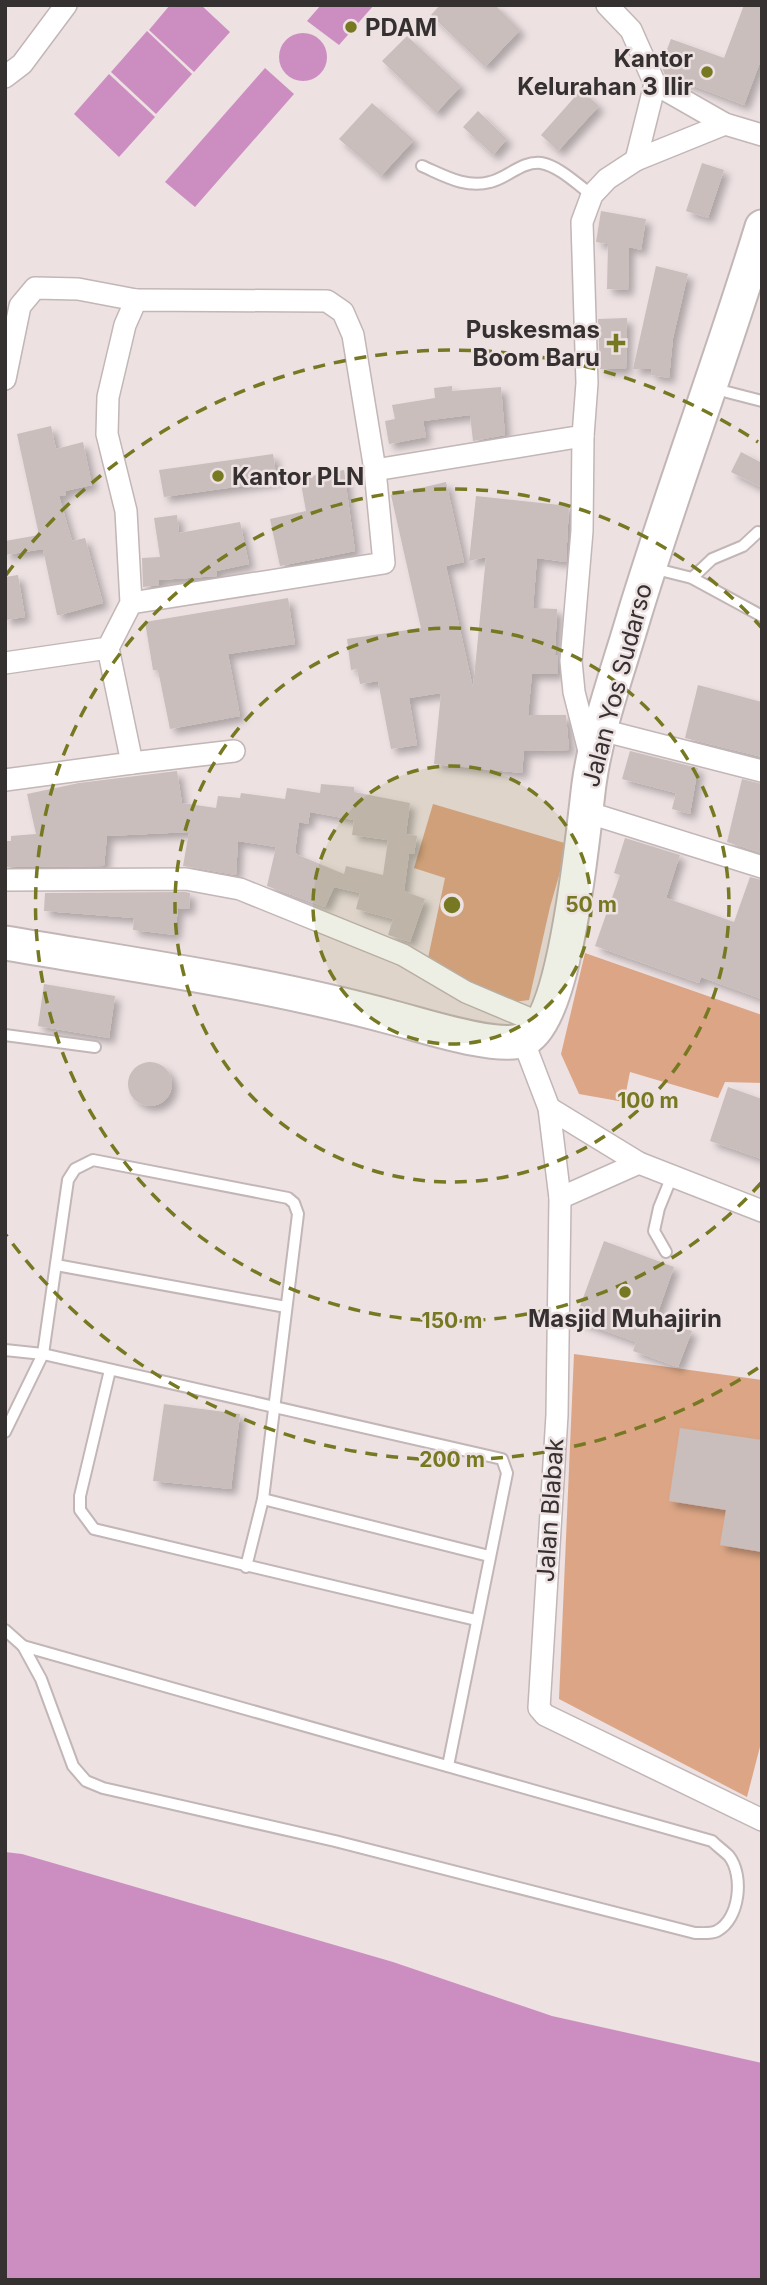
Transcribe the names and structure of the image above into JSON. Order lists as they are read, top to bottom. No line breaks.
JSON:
{"streets":{"highway":["Jalan Yos Sudarso"],"street":["Jalan Blabak"]},"crossings":[["Jalan Yos Sudarso","Jalan Blabak"]],"places":{"other":["PDAM","Kantor Kelurahan 3 Ilir","Kantor PLN","Masjid Muhajirin"],"health":["Puskesmas Boom Baru"]},"rings":["50 m","100 m","150 m","200 m"]}
